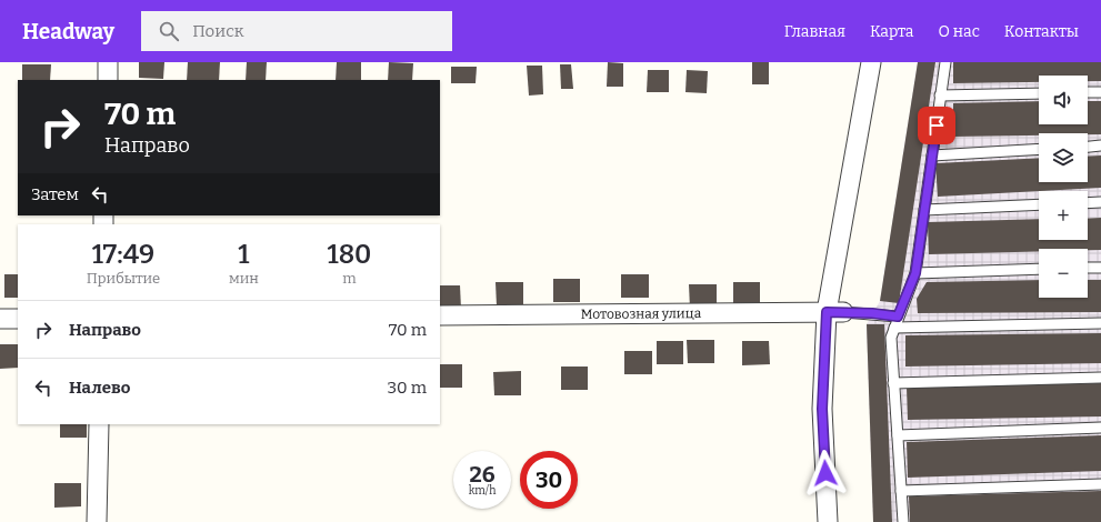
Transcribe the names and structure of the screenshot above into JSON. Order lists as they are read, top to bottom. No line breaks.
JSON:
{"streets":{"street":["Мотовозная улица"]},"page":{"header":"Headway","search":"Поиск","nav":["Главная","Карта","О нас","Контакты"],"map_buttons":["+","−"],"turn":["70 m","Направо"],"then":"Затем","eta":["17:49","Прибытие","1","мин","180","m"],"list":[{"name":"Направо","value":"70 m"},{"name":"Налево","value":"30 m"}],"speed":"26 km/h","limit":"30"}}
